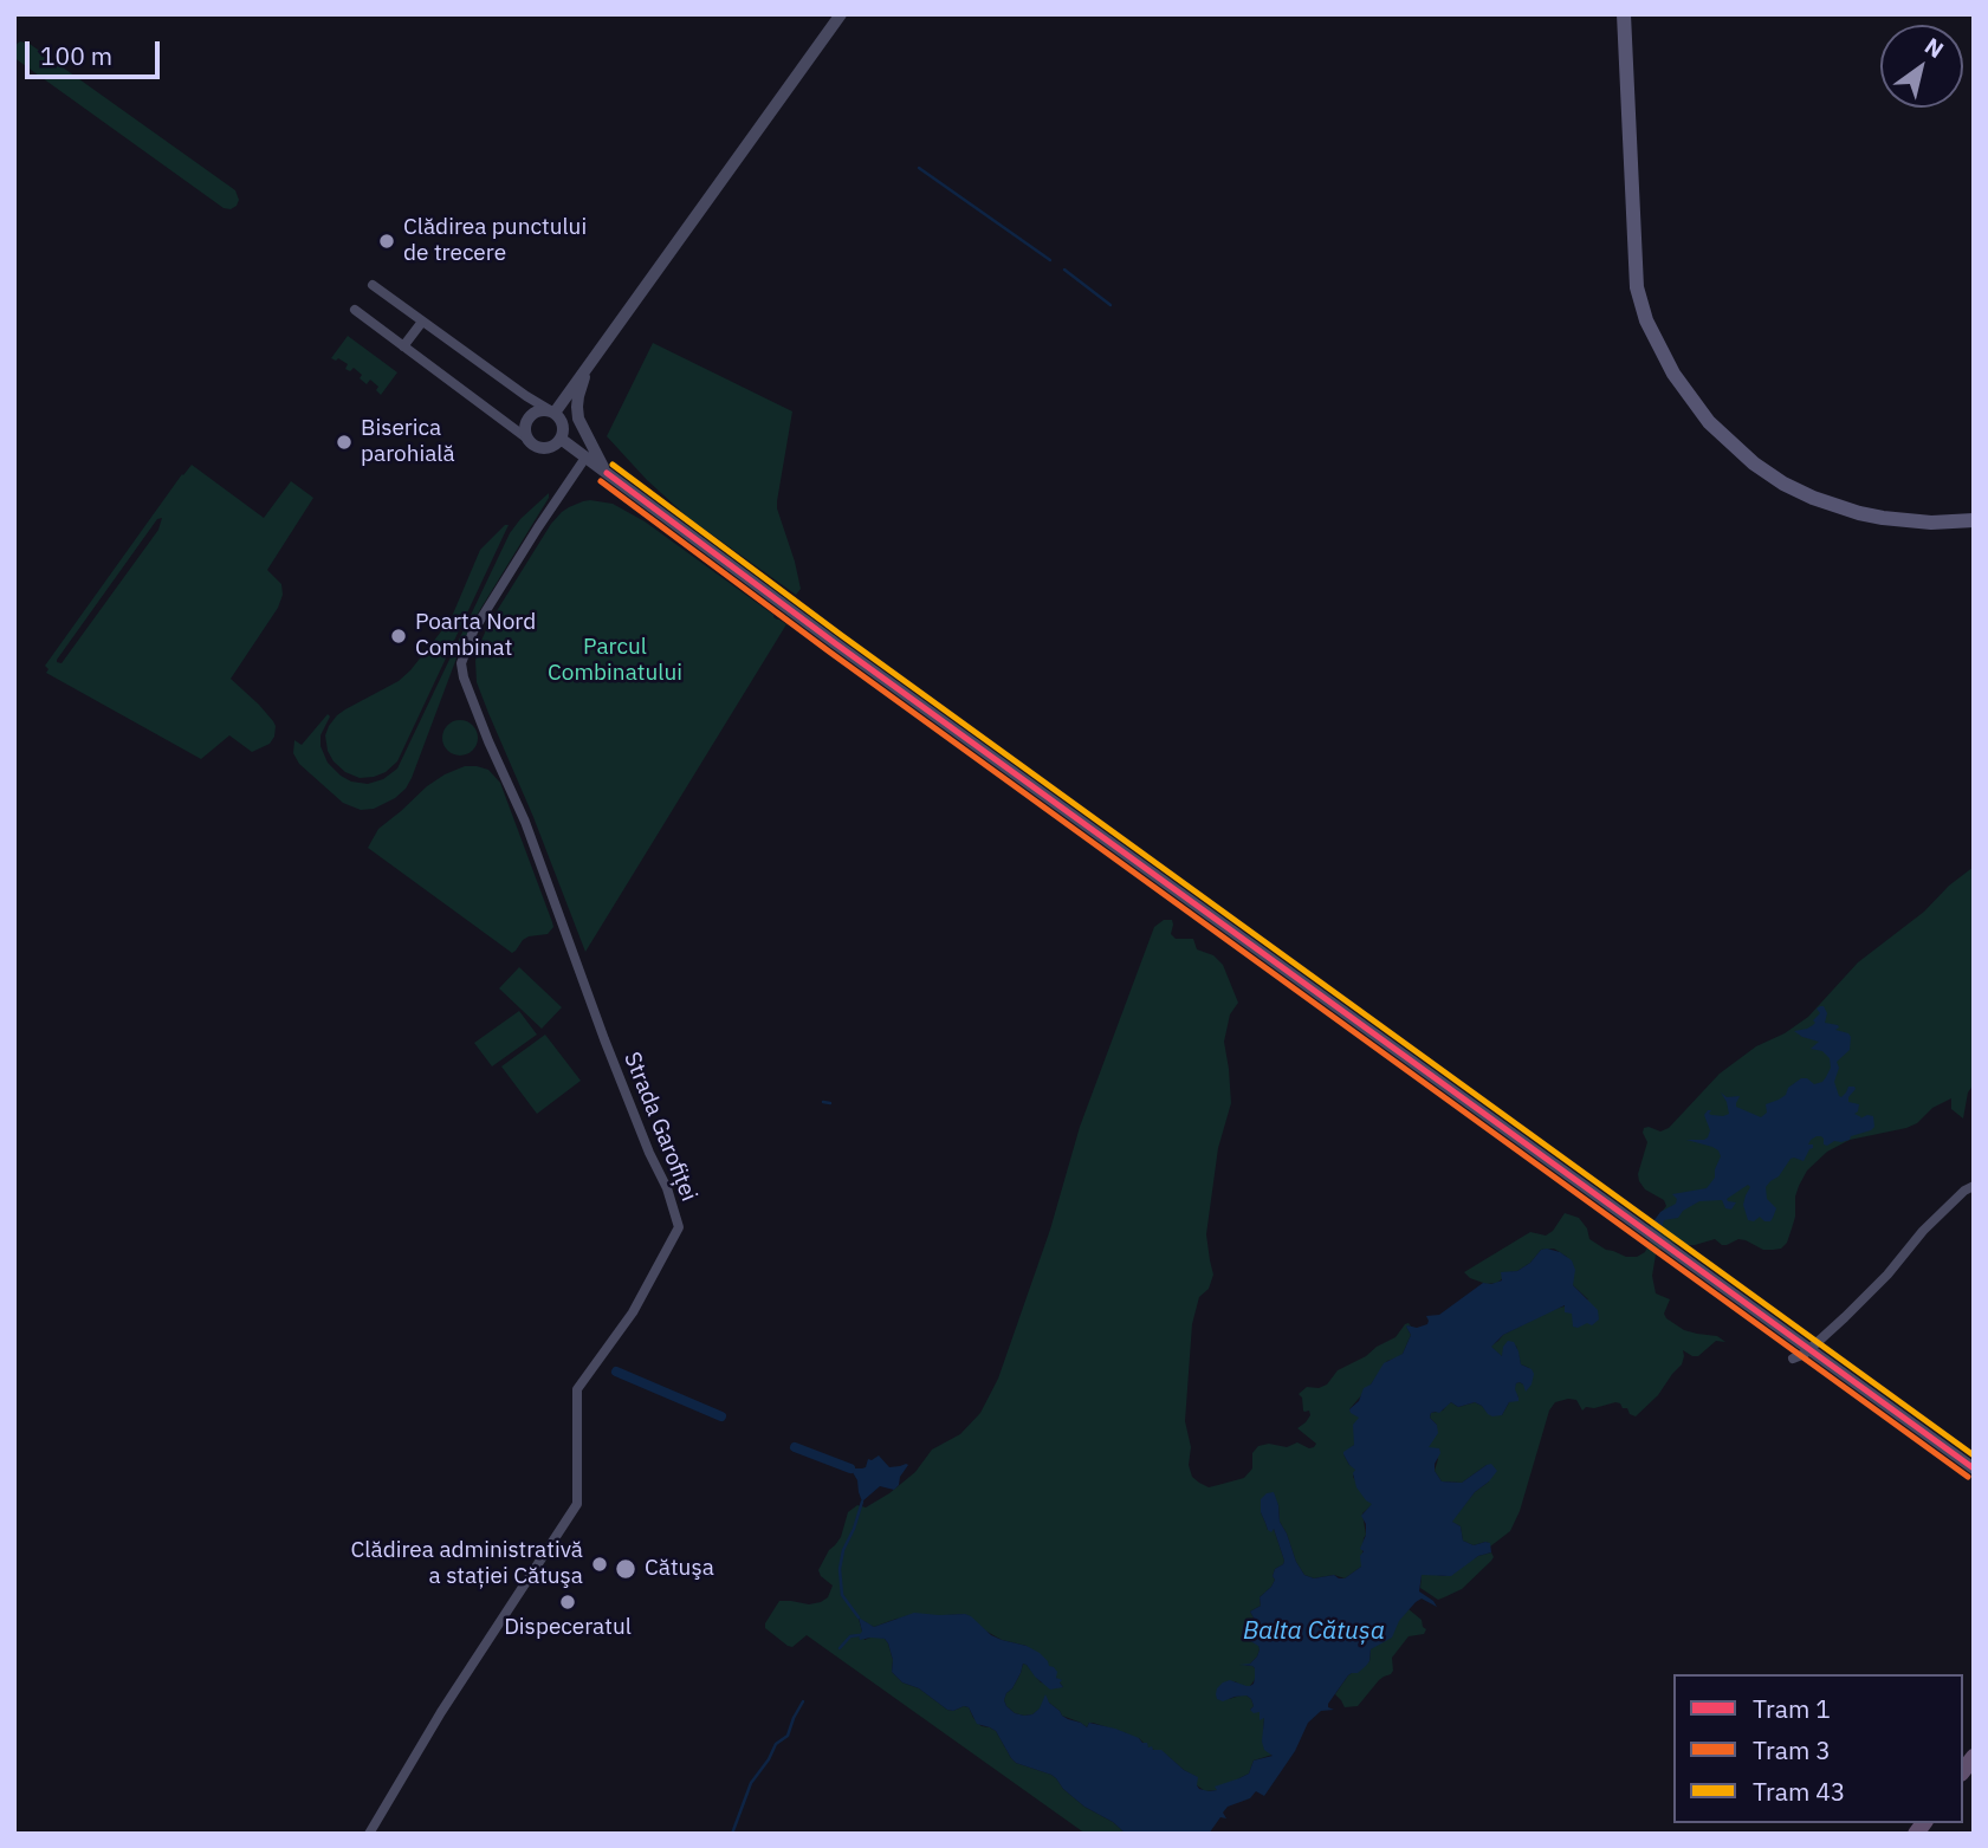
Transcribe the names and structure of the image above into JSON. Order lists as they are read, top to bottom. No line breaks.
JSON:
{"streets":{"street":["Strada Garofiței"]},"water":["Balta Cătușa"],"parks":["Parcul Combinatului"],"places":["Clădirea punctului de trecere","Biserica parohială","Poarta Nord Combinat","Clădirea administrativă a stației Cătuşa","Cătuşa","Dispeceratul"],"lines":["tram line 43","tram line 1","tram line 3"],"legend":["Tram 1","Tram 3","Tram 43"],"scale_bar":"100 m","north":"top right"}
